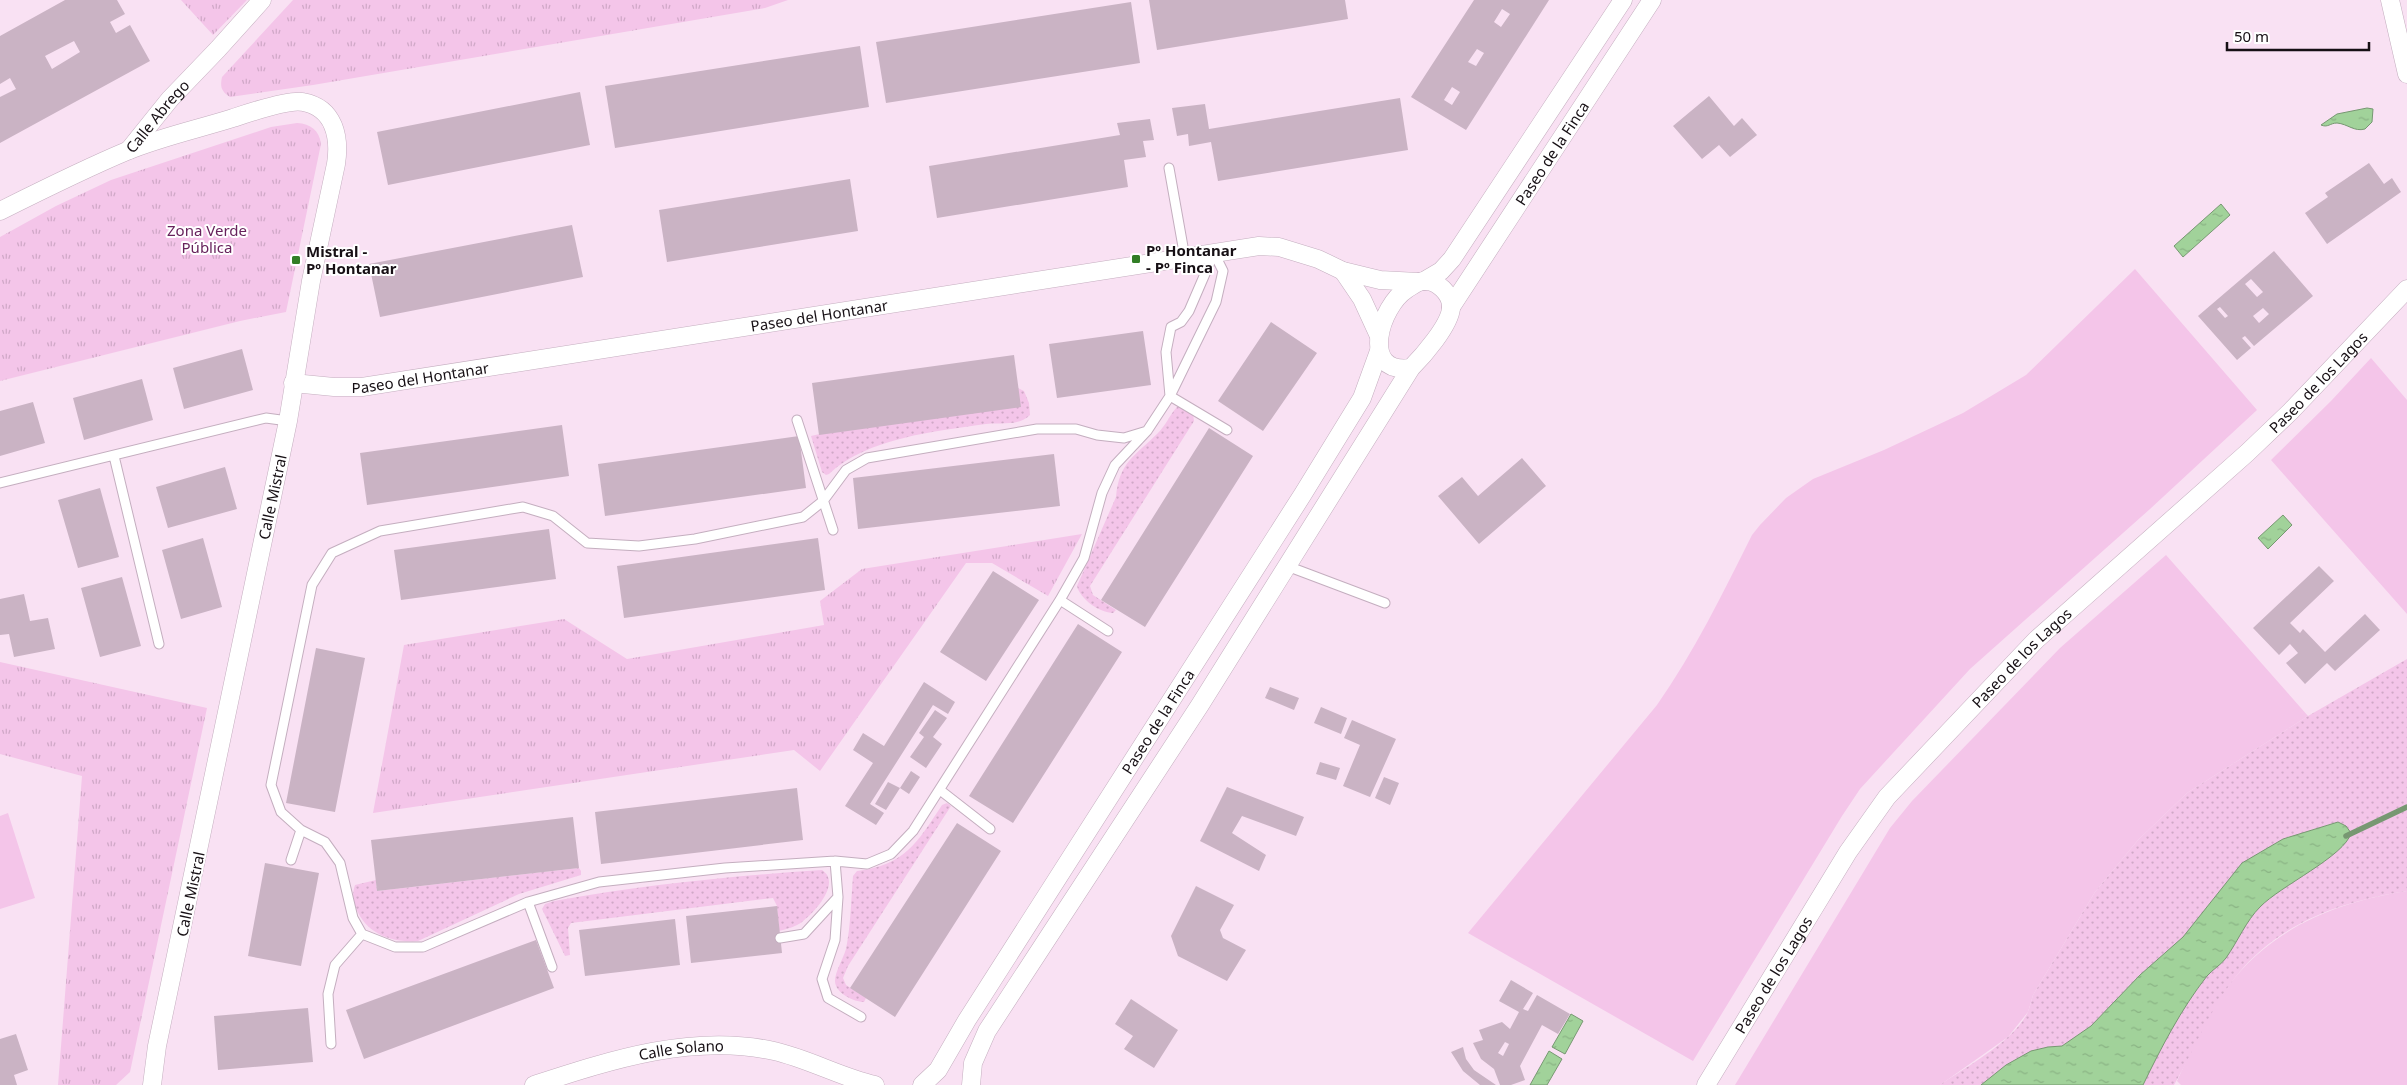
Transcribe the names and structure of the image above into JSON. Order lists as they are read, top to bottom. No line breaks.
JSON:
{"streets":{"street":["Calle Abrego","Paseo de la Finca","Paseo del Hontanar","Paseo de los Lagos","Calle Mistral","Calle Solano"]},"crossings":[["Calle Abrego","Calle Mistral"],["Paseo de la Finca","Paseo del Hontanar"],["Paseo del Hontanar","Calle Mistral"]],"parks":["Zona Verde Pública"],"places":{"transit":["Pº Hontanar - Pº Finca","Mistral - Pº Hontanar"]},"scale_bar":"50 m"}
